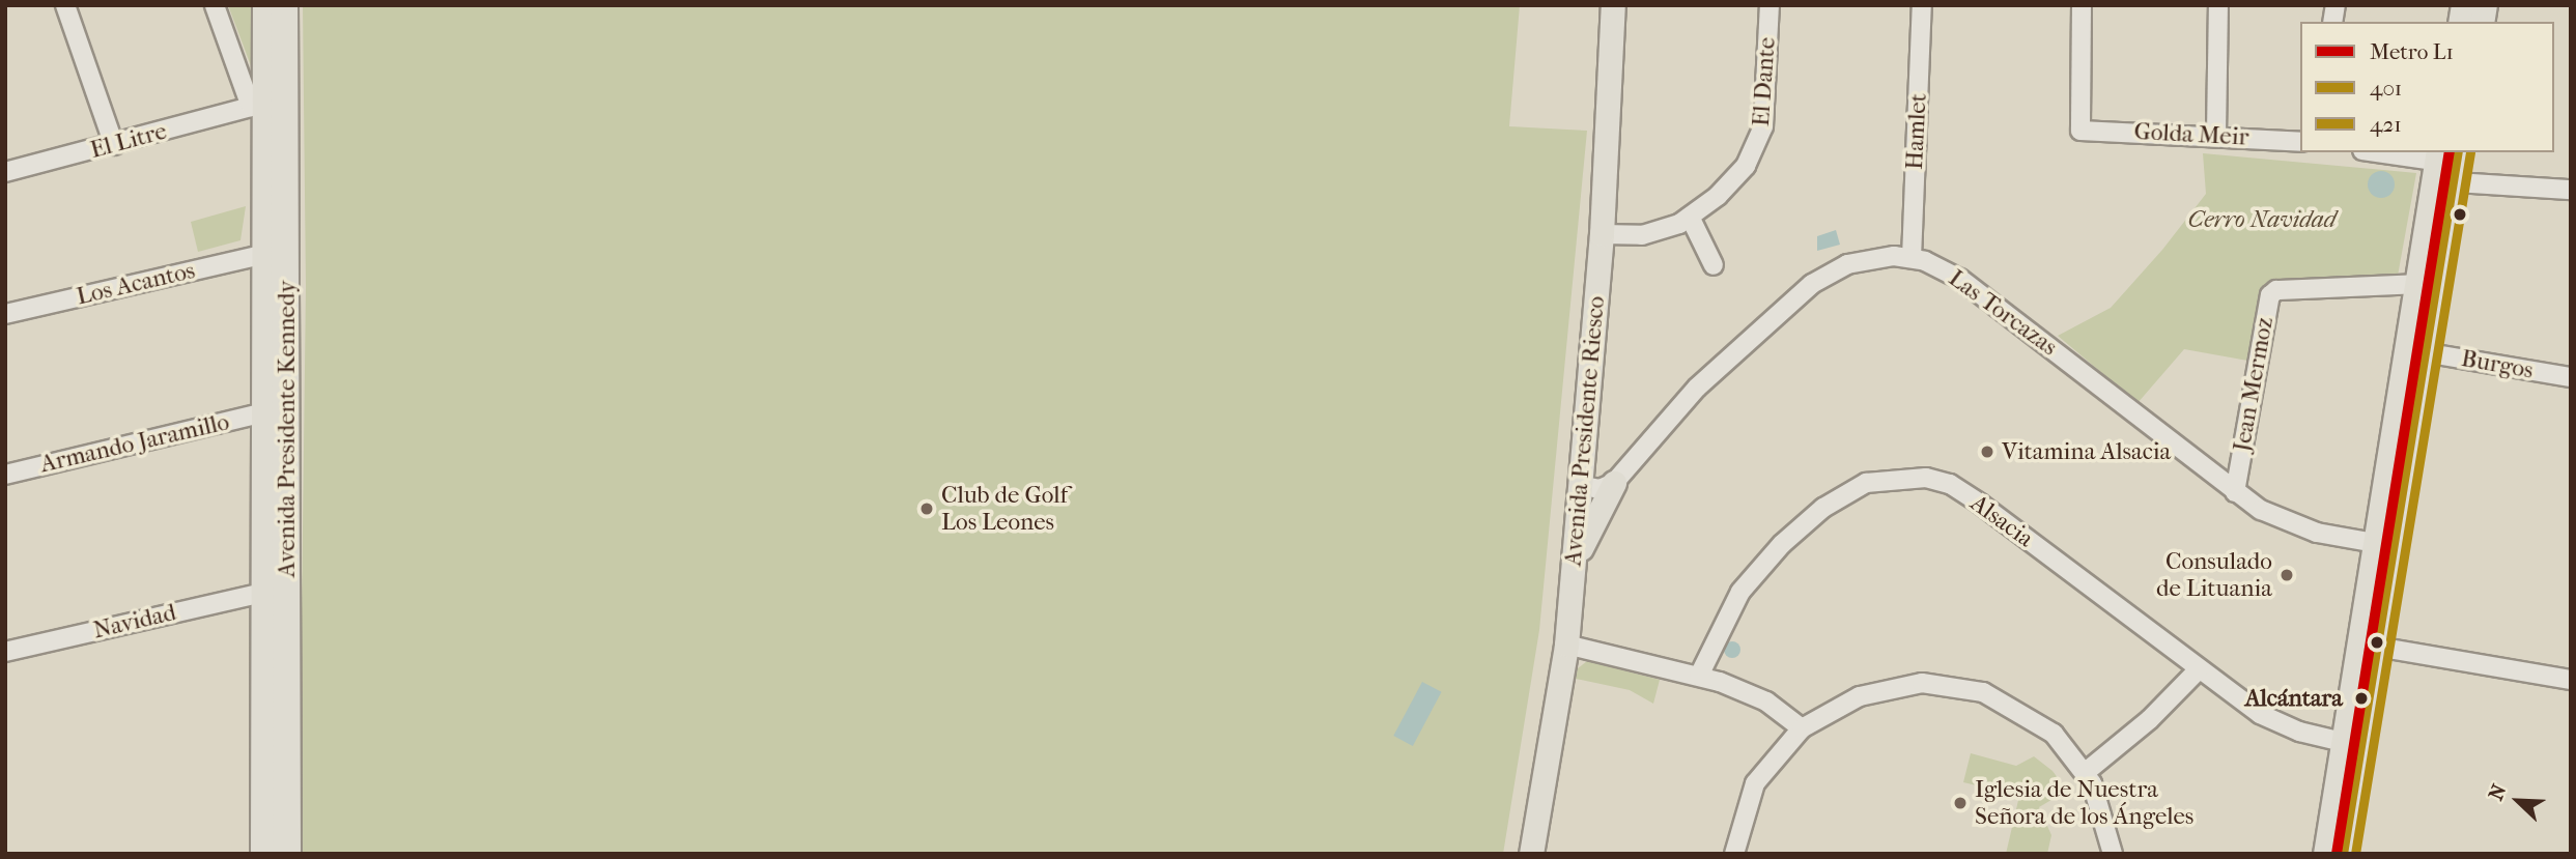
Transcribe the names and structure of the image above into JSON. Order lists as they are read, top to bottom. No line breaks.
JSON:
{"streets":{"highway":["Avenida Presidente Kennedy"],"main road":["Avenida Presidente Riesco"],"street":["El Dante","Hamlet","Golda Meir","El Litre","Los Acantos","Las Torcazas","Burgos","Jean Mermoz","Armando Jaramillo","Alsacia","Navidad"]},"crossings":[["El Dante","Avenida Presidente Riesco"],["Hamlet","Las Torcazas"],["Las Torcazas","Jean Mermoz"]],"parks":["Cerro Navidad"],"places":["Vitamina Alsacia","Club de Golf Los Leones","Consulado de Lituania","Alcántara","Iglesia de Nuestra Señora de los Ángeles"],"lines":["metro line L1","transit line 401","transit line 421"],"legend":["Metro L1","401","421"],"north":"top left"}
